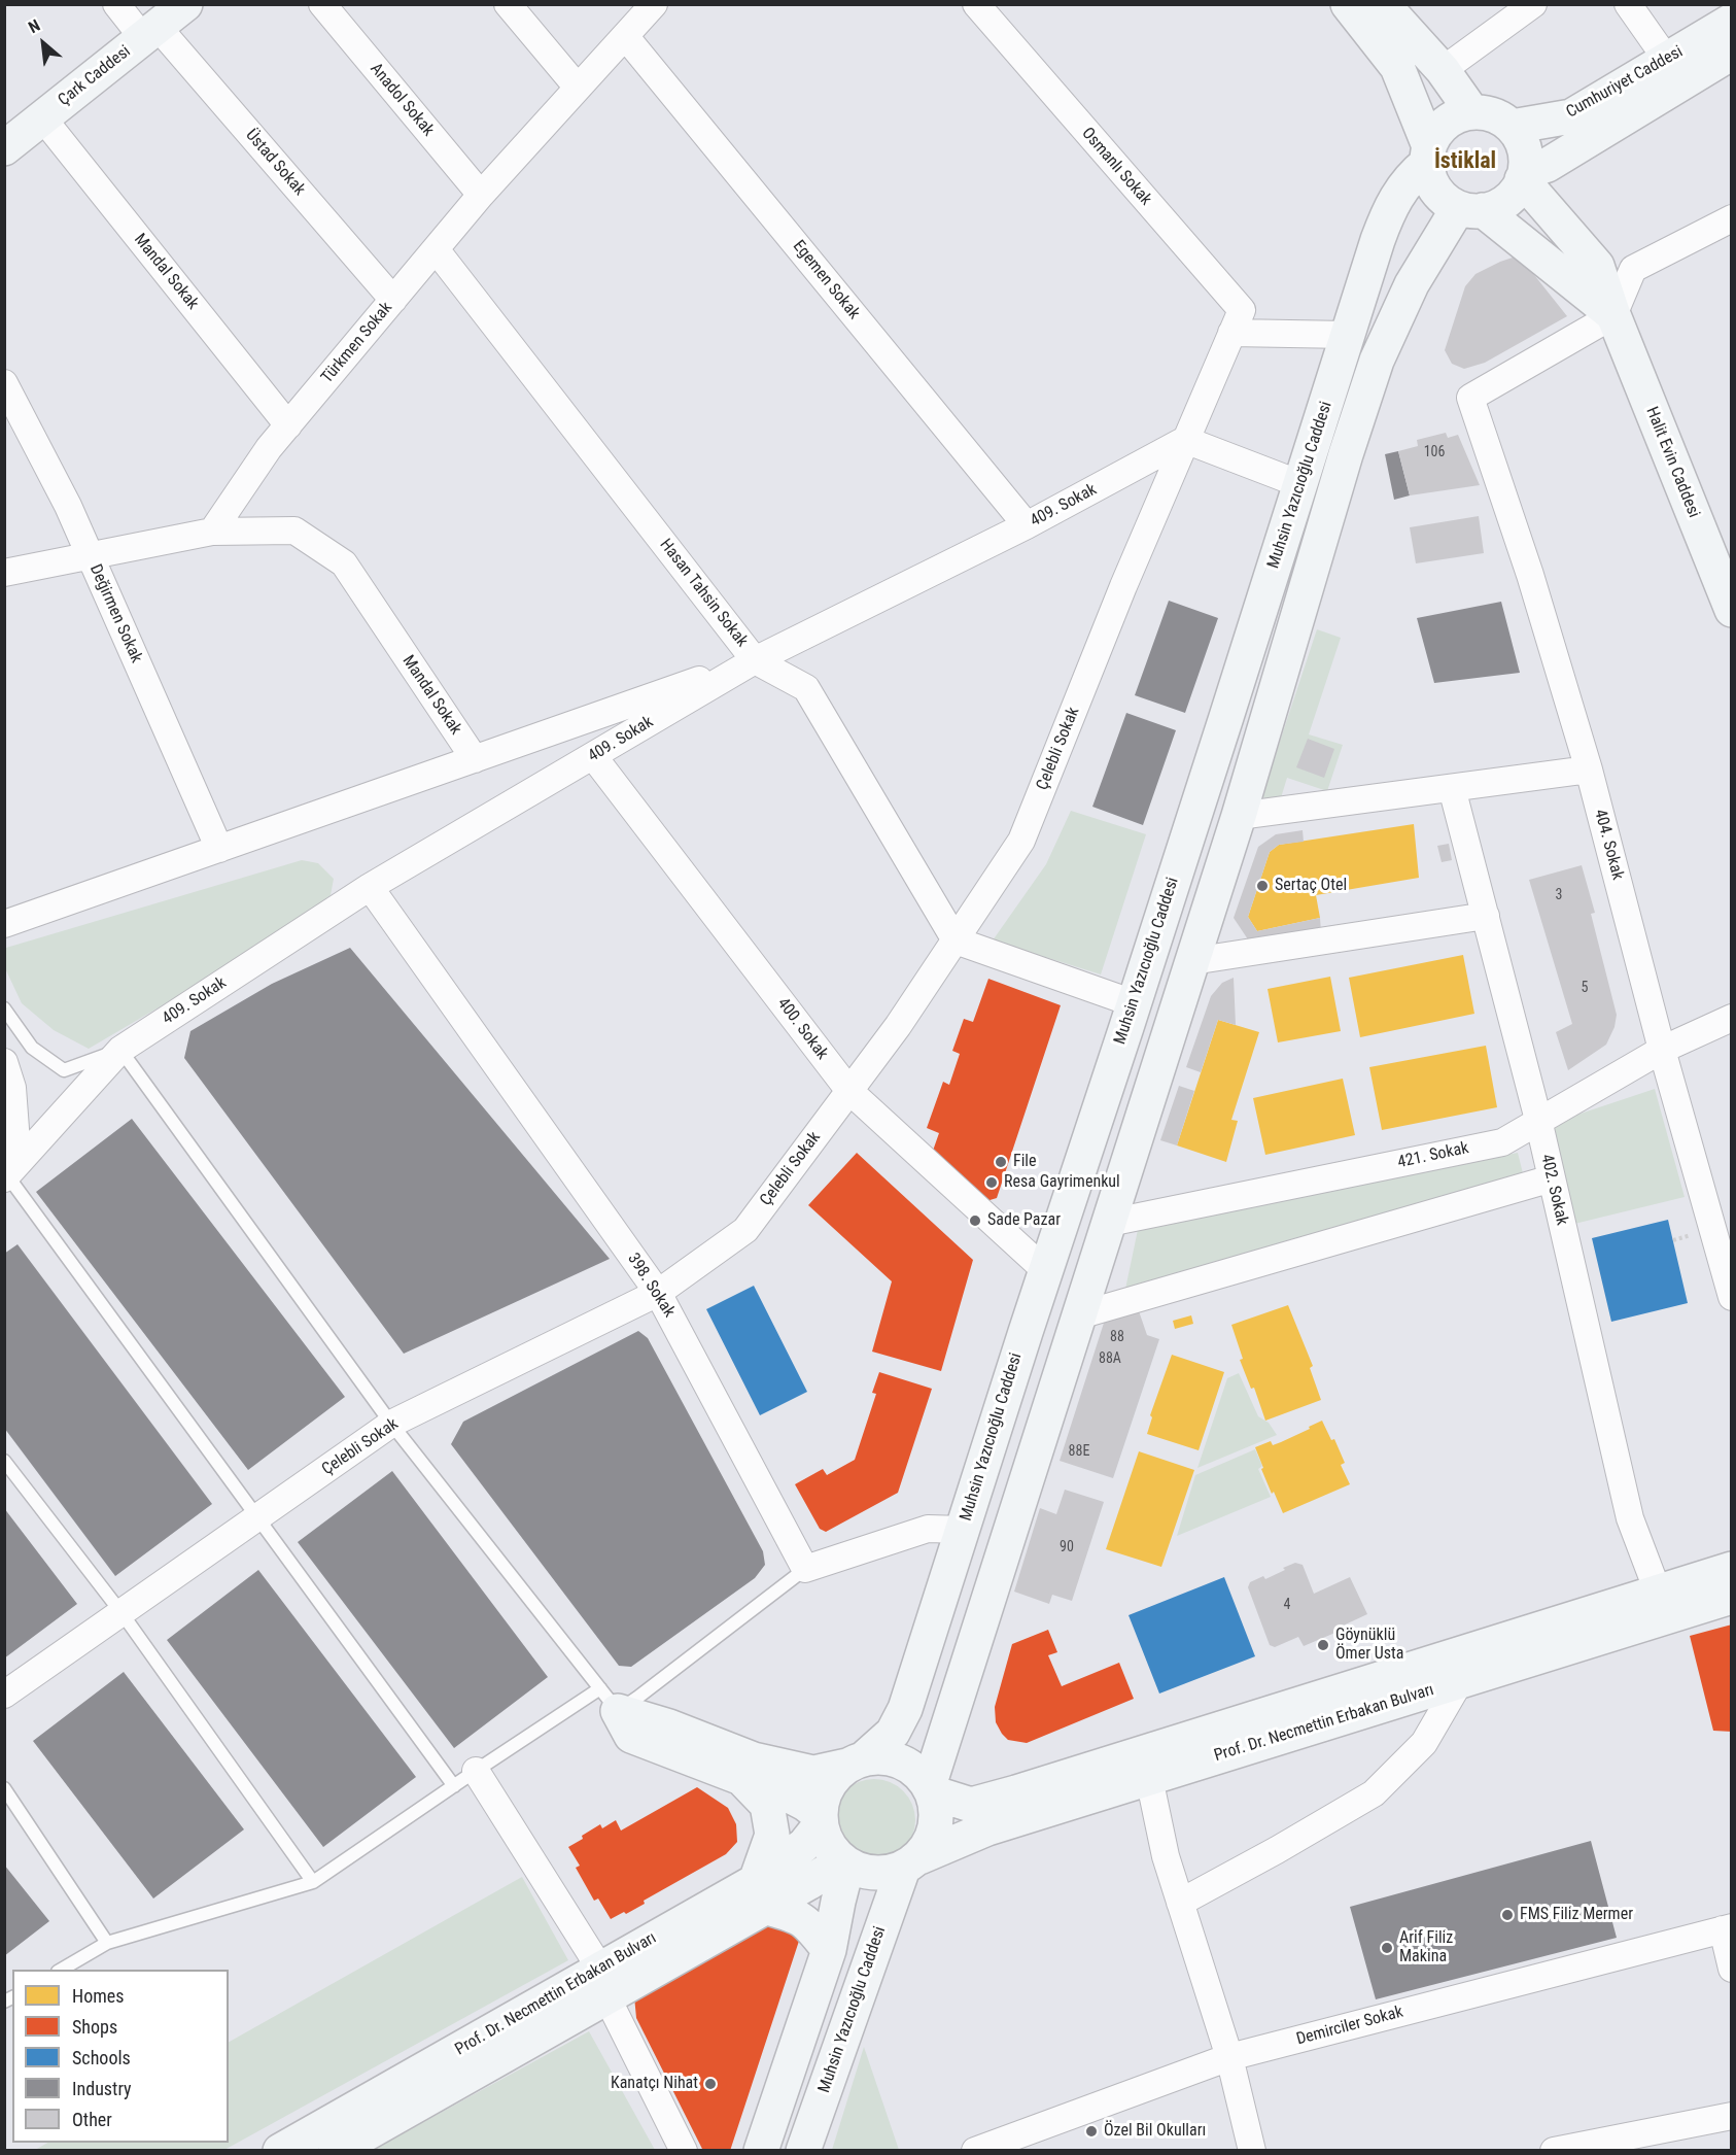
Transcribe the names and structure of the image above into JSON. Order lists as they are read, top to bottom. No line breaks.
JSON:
{"streets":{"main road":["Çark Caddesi","Cumhuriyet Caddesi","Halit Evin Caddesi","Muhsin Yazıcıoğlu Caddesi","Prof. Dr. Necmettin Erbakan Bulvarı"],"street":["Anadol Sokak","Üstad Sokak","Osmanlı Sokak","Mandal Sokak","Egemen Sokak","Türkmen Sokak","409. Sokak","Hasan Tahsin Sokak","Değirmen Sokak","Çelebli Sokak","404. Sokak","400. Sokak","421. Sokak","402. Sokak","398. Sokak","Demirciler Sokak"]},"crossings":[["Çark Caddesi","Üstad Sokak"],["Çark Caddesi","Mandal Sokak"],["Cumhuriyet Caddesi","Halit Evin Caddesi"],["Cumhuriyet Caddesi","Muhsin Yazıcıoğlu Caddesi"],["Anadol Sokak","Türkmen Sokak"],["Üstad Sokak","Türkmen Sokak"],["Osmanlı Sokak","Çelebli Sokak"],["Mandal Sokak","Türkmen Sokak"],["Egemen Sokak","Türkmen Sokak"],["Egemen Sokak","409. Sokak"],["Türkmen Sokak","Hasan Tahsin Sokak"],["Halit Evin Caddesi","Muhsin Yazıcıoğlu Caddesi"],["Halit Evin Caddesi","404. Sokak"],["Muhsin Yazıcıoğlu Caddesi","400. Sokak"],["Muhsin Yazıcıoğlu Caddesi","421. Sokak"],["Muhsin Yazıcıoğlu Caddesi","Prof. Dr. Necmettin Erbakan Bulvarı"],["409. Sokak","Hasan Tahsin Sokak"],["409. Sokak","Çelebli Sokak"],["409. Sokak","400. Sokak"],["409. Sokak","398. Sokak"],["Hasan Tahsin Sokak","Çelebli Sokak"],["Çelebli Sokak","400. Sokak"],["Çelebli Sokak","398. Sokak"],["404. Sokak","421. Sokak"],["421. Sokak","402. Sokak"],["402. Sokak","Prof. Dr. Necmettin Erbakan Bulvarı"]],"districts":["İstiklal"],"places":["Sertaç Otel","File","Resa Gayrimenkul","Sade Pazar","Göynüklü Ömer Usta","FMS Filiz Mermer","Arif Filiz Makina","Kanatçı Nihat","Özel Bil Okulları"],"house_numbers":["106","3","5","88","88A","88E","90","4"],"legend":["Homes","Shops","Schools","Industry","Other"],"north":"top left"}
